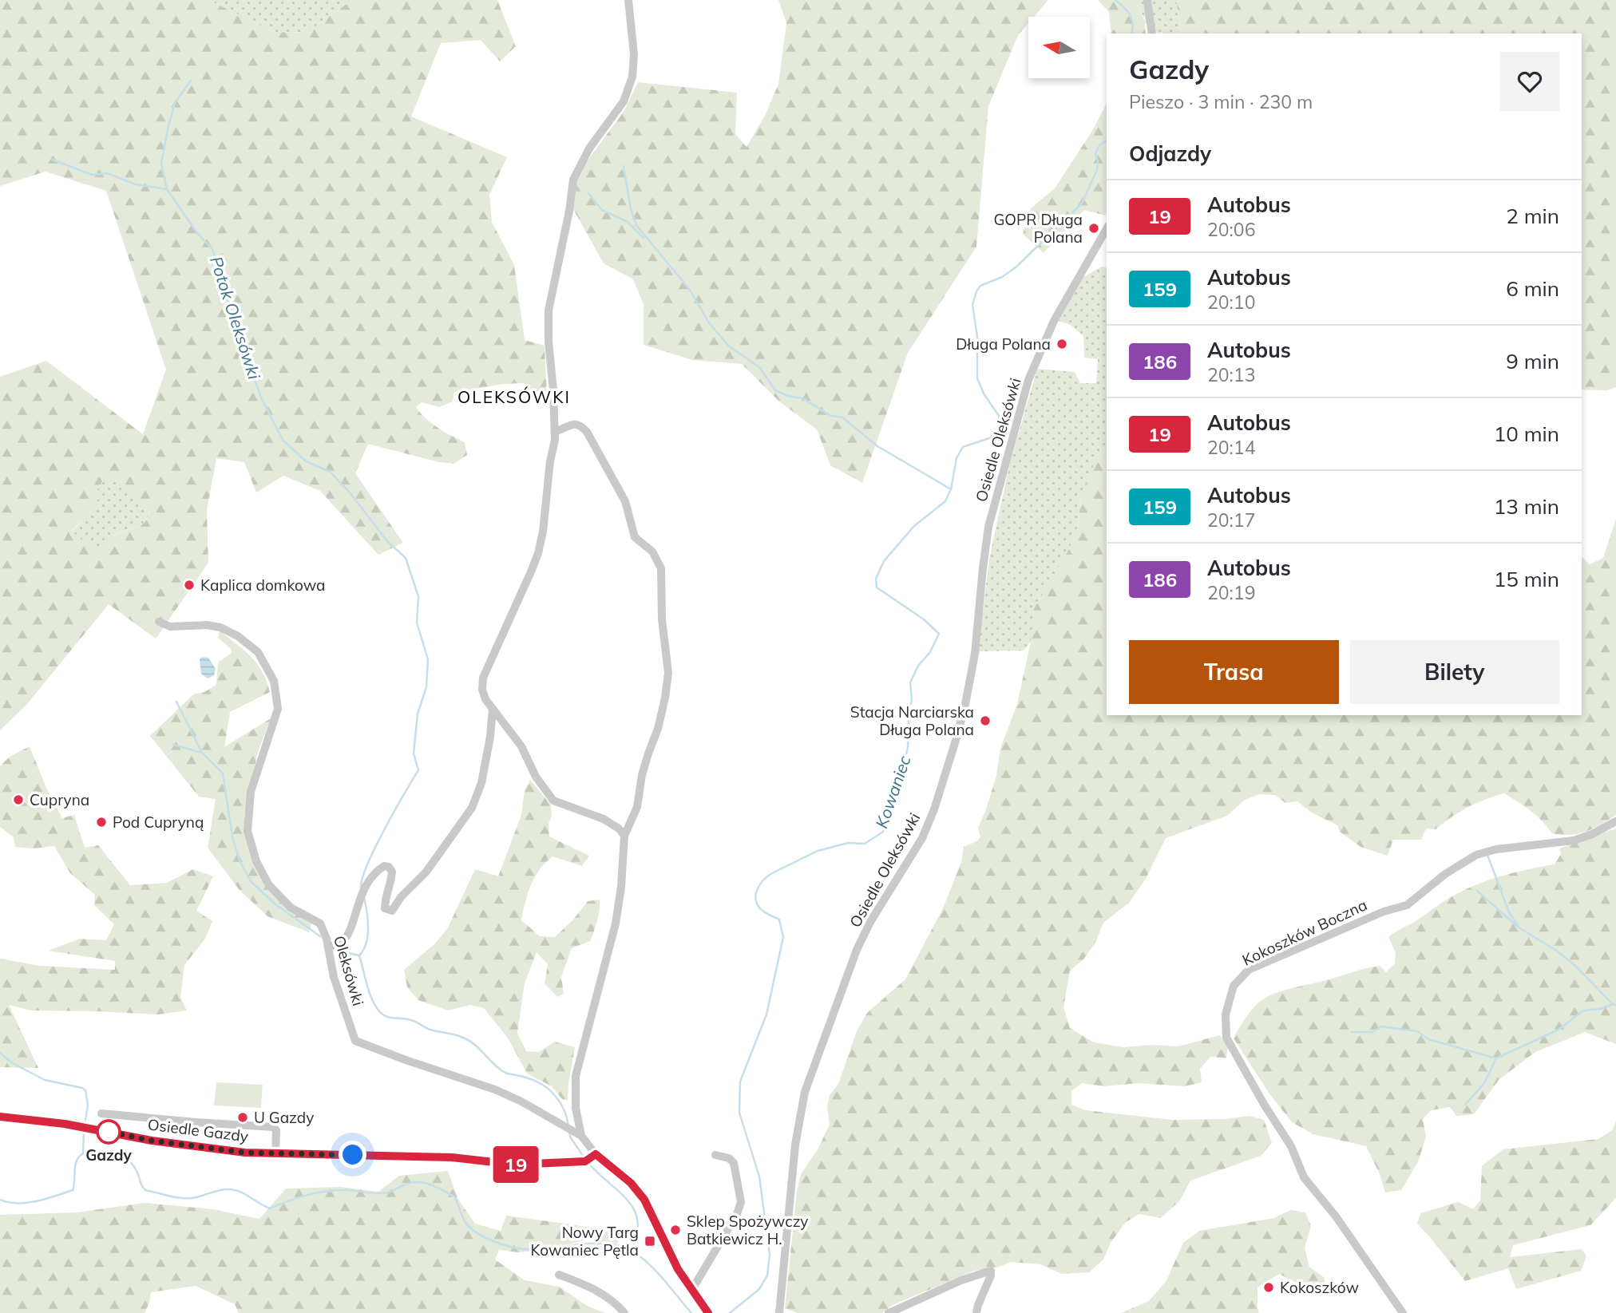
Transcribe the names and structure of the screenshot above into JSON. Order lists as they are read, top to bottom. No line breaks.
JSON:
{"streets":{"street":["Osiedle Oleksówki","Kokoszków Boczna","Oleksówki","Osiedle Gazdy"]},"crossings":[["Oleksówki","Osiedle Gazdy"]],"districts":["OLEKSÓWKI"],"water":["Potok Oleksówki","Kowaniec"],"places":{"other":["GOPR Długa Polana","Długa Polana","Kaplica domkowa","Stacja Narciarska Długa Polana","Cupryna","Pod Cupryną","U Gazdy","Gazdy","Sklep Spożywczy Batkiewicz H.","Kokoszków"],"transit":["Nowy Targ Kowaniec Pętla"]},"lines":["bus line 19"],"north":"left","page":{"on_map":"19","heading":[["Gazdy","Pieszo · 3 min · 230 m"],"Odjazdy"],"list":[{"mark":"19","name":"Autobus","note":"20:06","value":"2 min"},{"mark":"159","name":"Autobus","note":"20:10","value":"6 min"},{"mark":"186","name":"Autobus","note":"20:13","value":"9 min"},{"mark":"19","name":"Autobus","note":"20:14","value":"10 min"},{"mark":"159","name":"Autobus","note":"20:17","value":"13 min"},{"mark":"186","name":"Autobus","note":"20:19","value":"15 min"}],"buttons":["Trasa","Bilety"]}}
